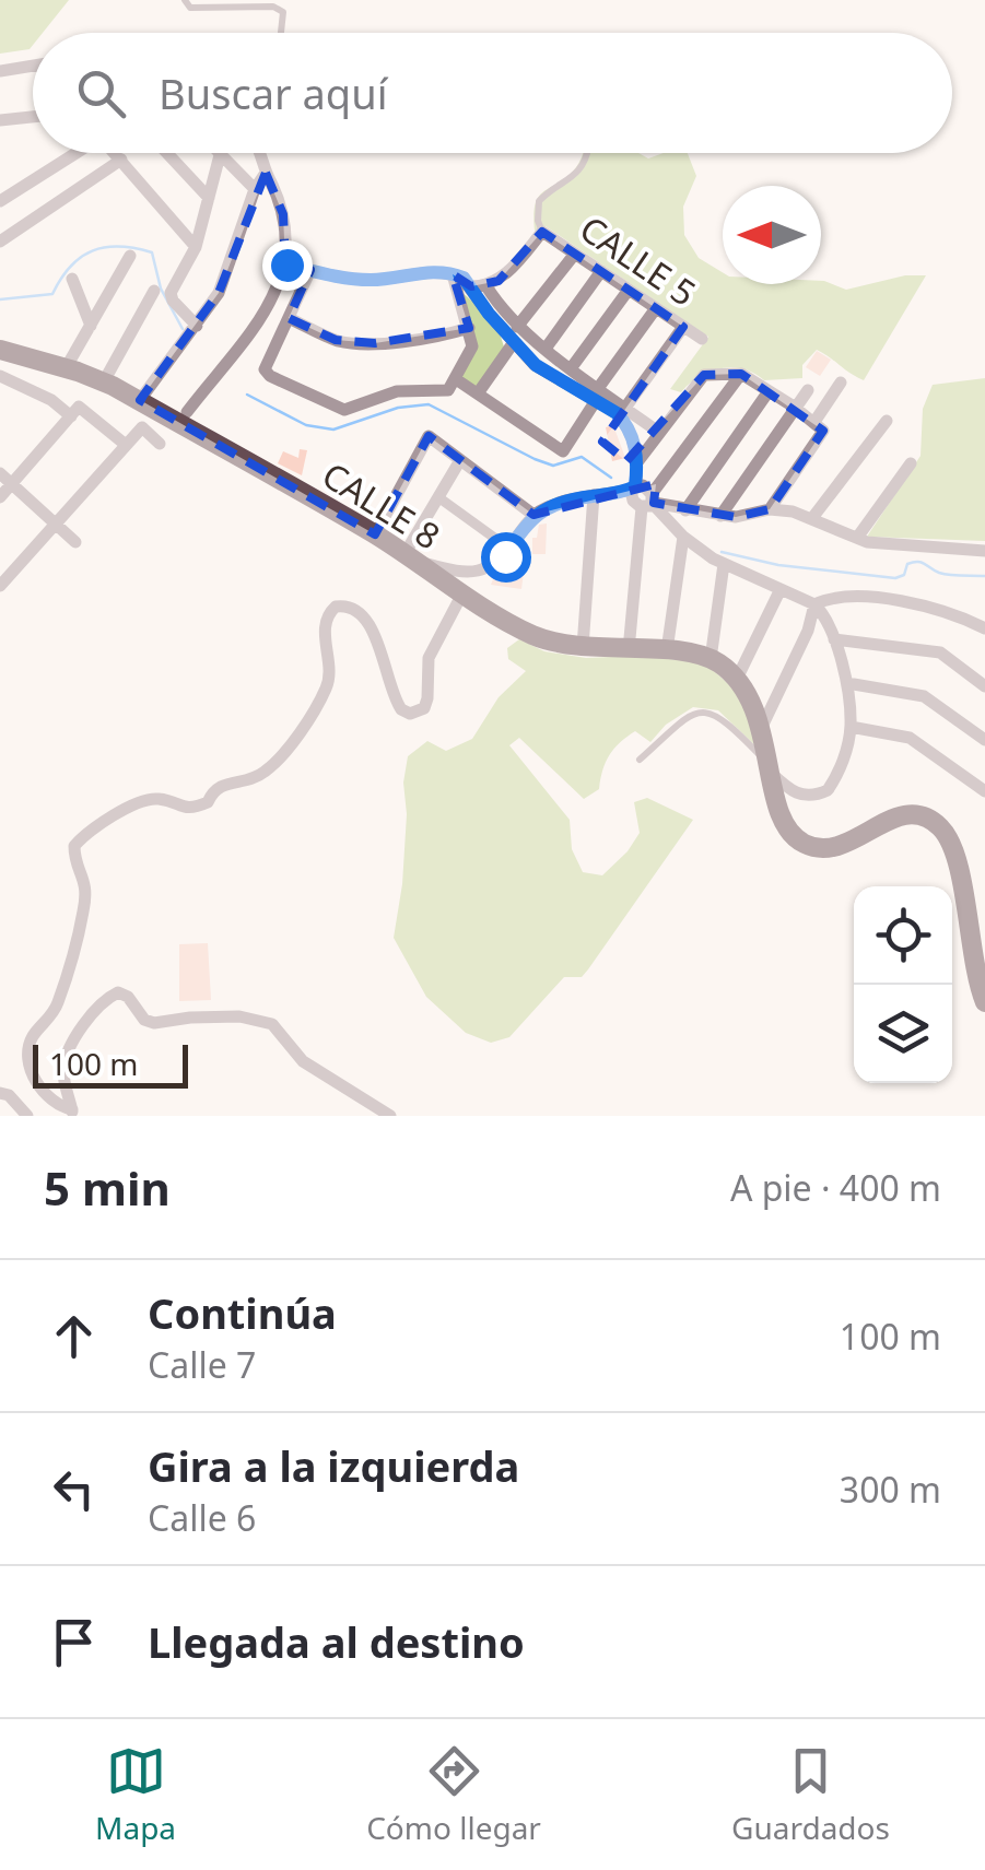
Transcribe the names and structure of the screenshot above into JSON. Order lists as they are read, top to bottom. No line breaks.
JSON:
{"streets":{"main road":["CALLE 8"],"street":["CALLE 5"]},"scale_bar":"100 m","north":"left","page":{"search":"Buscar aquí","scale":"100 m","heading":["5 min","A pie · 400 m"],"list":[["Continúa","Calle 7","100 m"],["Gira a la izquierda","Calle 6","300 m"],"Llegada al destino"],"nav":["Mapa","Cómo llegar","Guardados"]}}
